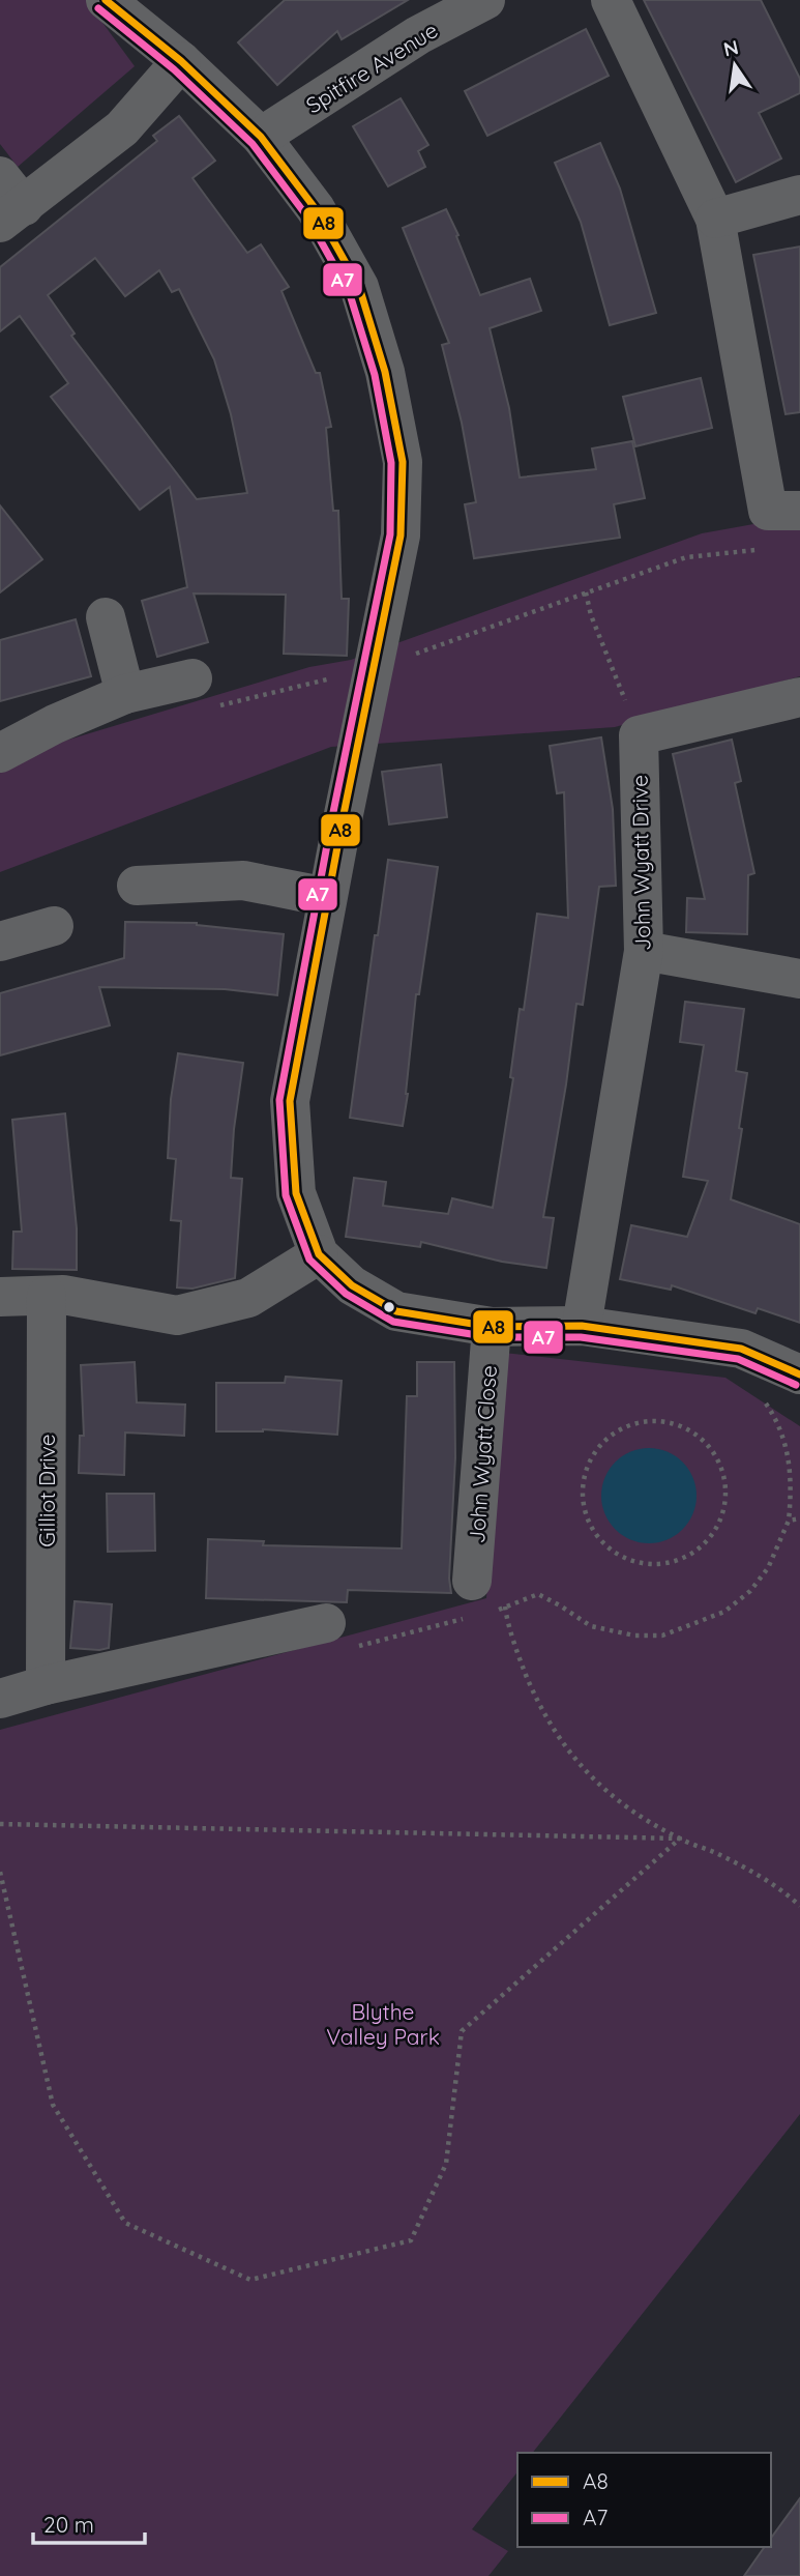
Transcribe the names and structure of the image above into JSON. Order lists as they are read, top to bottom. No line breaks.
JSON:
{"streets":{"street":["Spitfire Avenue","John Wyatt Drive","John Wyatt Close","Gilliot Drive"]},"parks":["Blythe Valley Park"],"lines":["transit line A8","transit line A7"],"legend":["A8","A7"],"scale_bar":"20 m","north":"top"}
